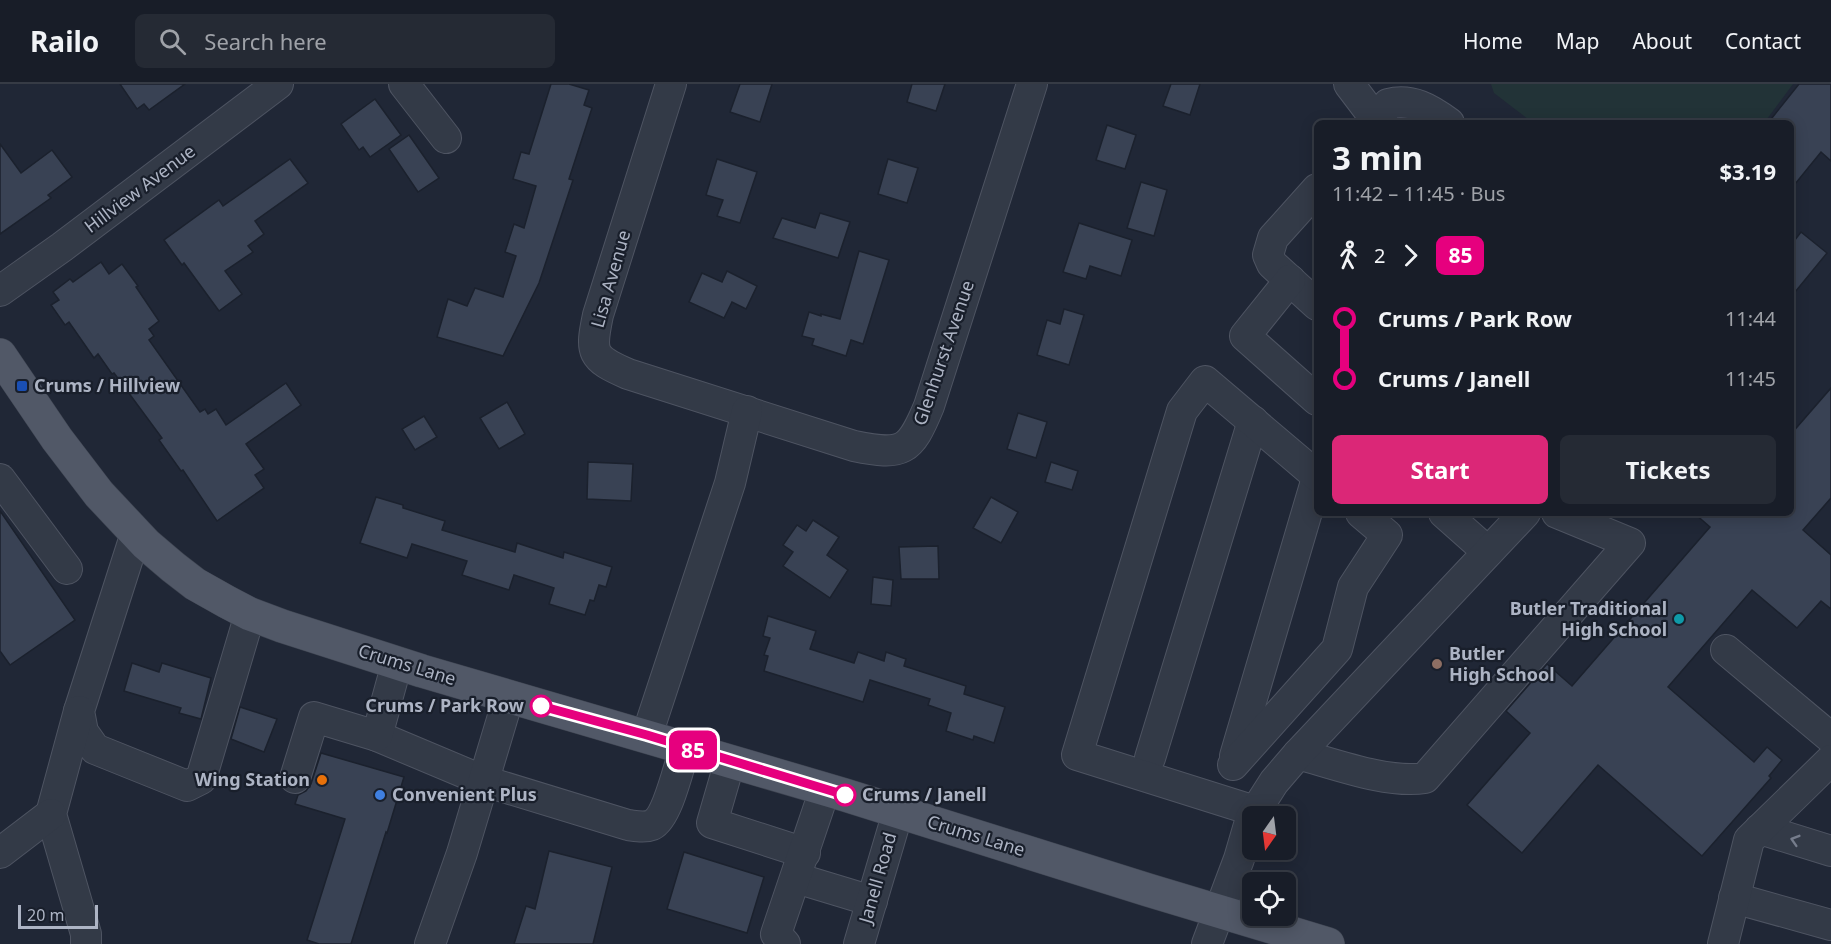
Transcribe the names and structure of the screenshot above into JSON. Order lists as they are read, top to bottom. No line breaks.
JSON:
{"streets":{"main road":["Crums Lane"],"street":["Hillview Avenue","Lisa Avenue","Glenhurst Avenue","Janell Road"]},"crossings":[["Lisa Avenue","Glenhurst Avenue"],["Crums Lane","Janell Road"]],"places":{"transit":["Crums / Hillview"],"other":["Butler Traditional High School","Butler High School","Crums / Park Row","Wing Station","Convenient Plus","Crums / Janell"]},"lines":["bus line 85"],"scale_bar":"20 m","north":"bottom","page":{"header":"Railo","search":"Search here","nav":["Home","Map","About","Contact"],"on_map":"85","heading":["3 min","11:42 – 11:45 · Bus","$3.19"],"legs":["2","85"],"list":[{"name":"Crums / Park Row","value":"11:44"},{"name":"Crums / Janell","value":"11:45"}],"buttons":["Start","Tickets"],"scale":"20 m"}}
